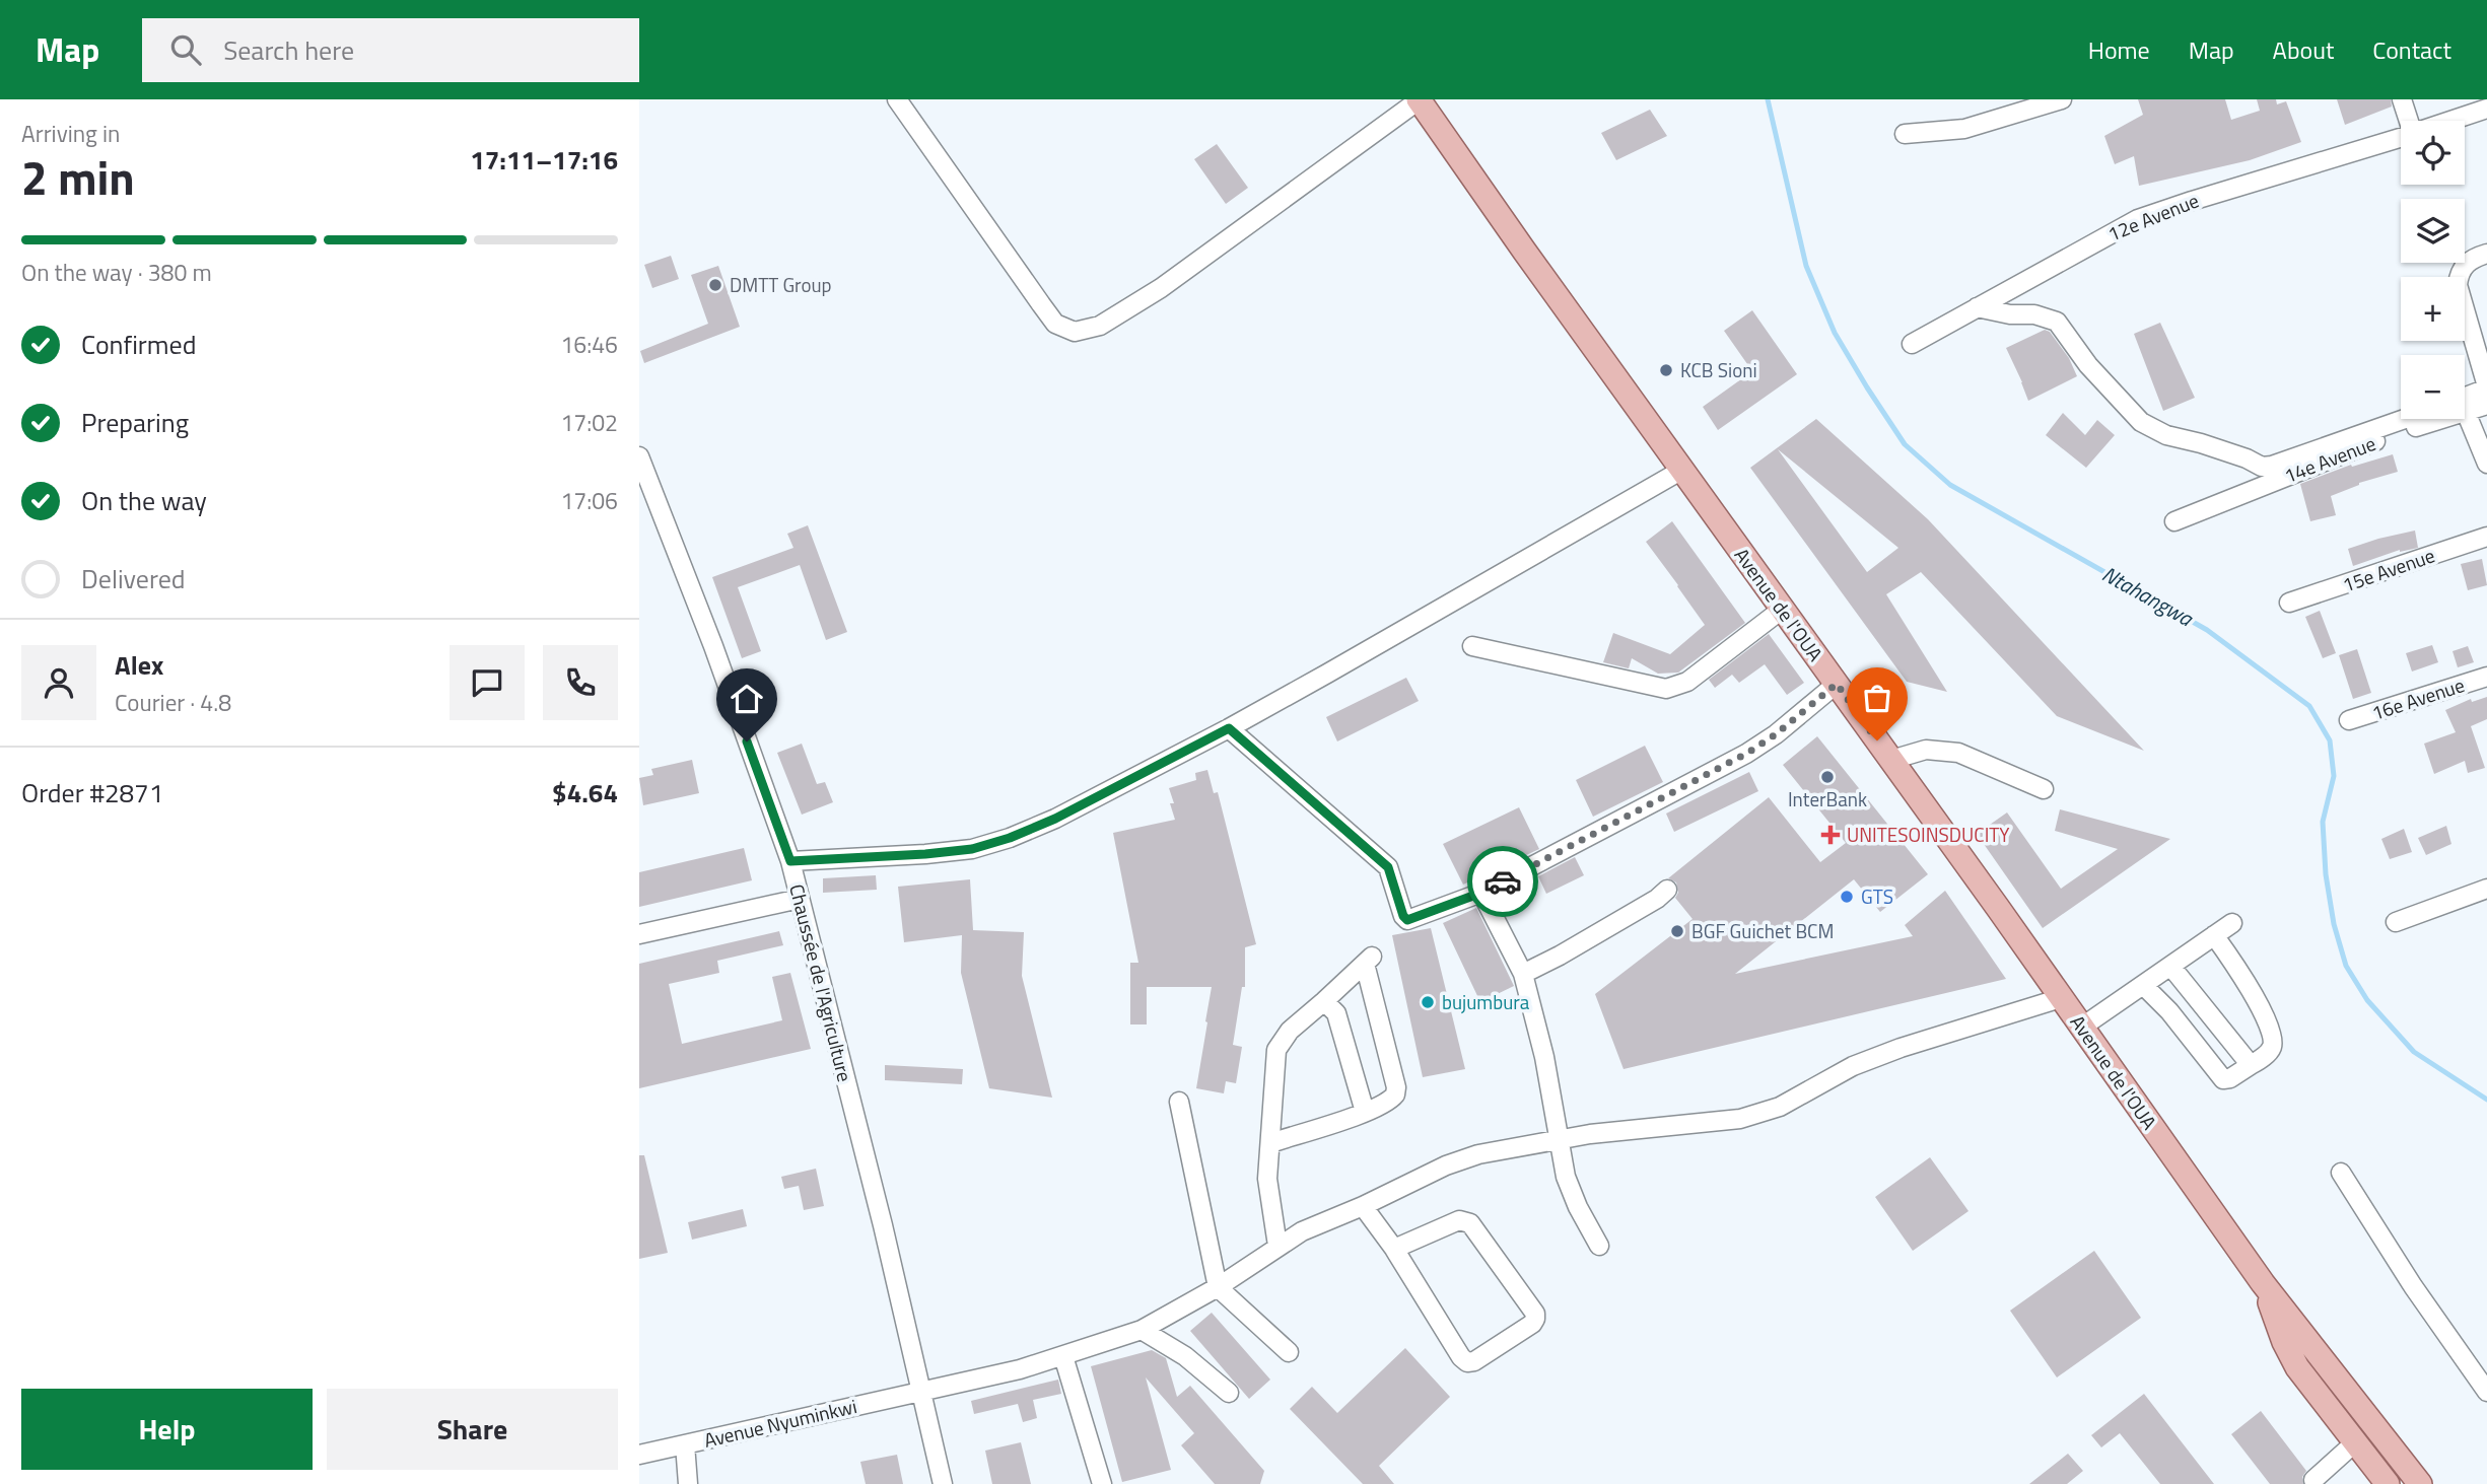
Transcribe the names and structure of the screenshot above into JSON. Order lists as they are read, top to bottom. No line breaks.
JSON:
{"streets":{"main road":["Avenue de l'OUA"],"street":["12e Avenue","14e Avenue","15e Avenue","16e Avenue","Chaussée de l'Agriculture","Avenue Nyuminkwi"]},"crossings":[["Avenue de l'OUA","Avenue Nyuminkwi"],["Chaussée de l'Agriculture","Avenue Nyuminkwi"]],"water":["Ntahangwa"],"places":{"other":["DMTT Group","KCB Sioni","InterBank","GTS","BGF Guichet BCM","bujumbura"],"health":["UNITESOINSDUCITY"]},"page":{"header":"Map","search":"Search here","nav":["Home","Map","About","Contact"],"heading":["2 min","Arriving in","17:11–17:16"],"panel":["Alex","Courier · 4.8","Order #2871","$4.64"],"map_buttons":["+","−"],"bar":"On the way · 380 m","list":[["Confirmed","16:46"],["Preparing","17:02"],["On the way","17:06"],"Delivered"],"buttons":["Help","Share"]}}
